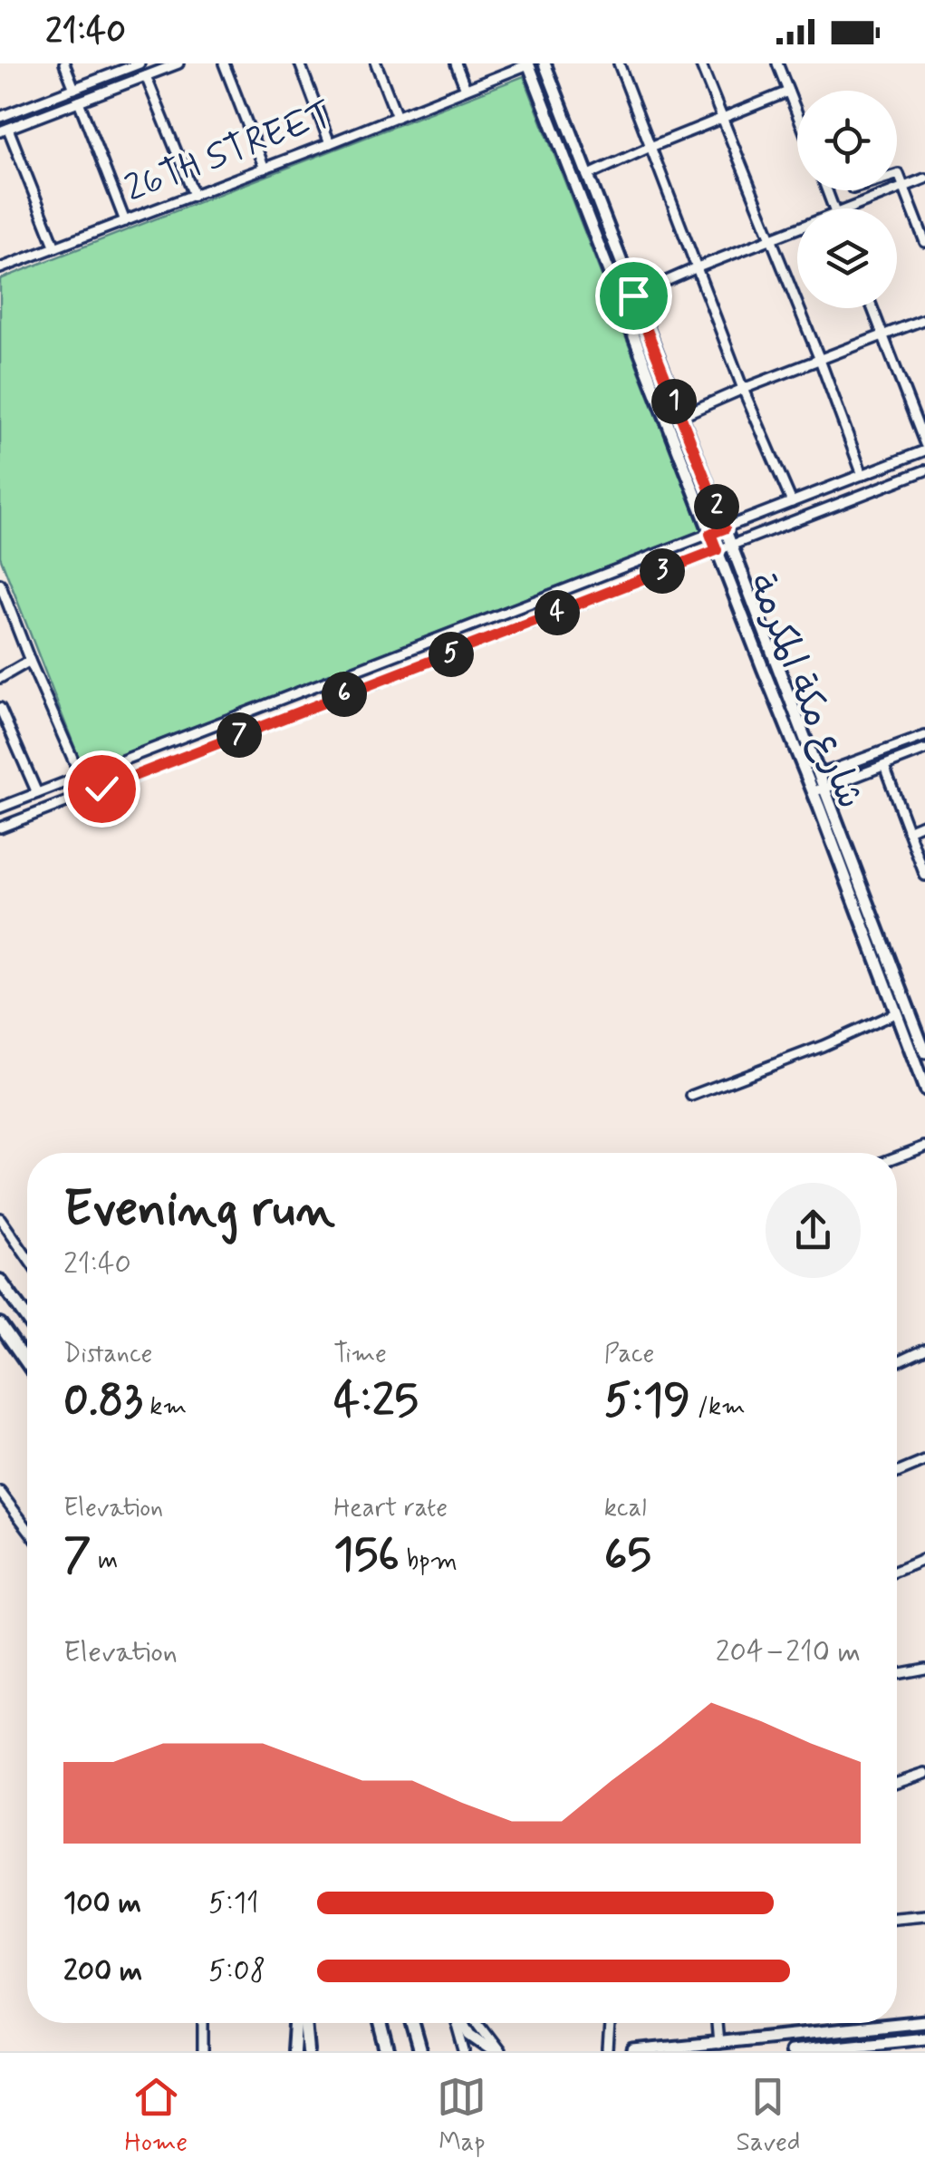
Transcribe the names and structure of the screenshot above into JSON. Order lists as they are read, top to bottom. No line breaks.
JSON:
{"streets":{"main road":["شارع مكة المكرمة"],"street":["26TH STREET"]},"crossings":[["26TH STREET","شارع مكة المكرمة"]],"page":{"status":"21:40","pins":["1","2","3","4","5","6","7"],"heading":["Evening run","21:40"],"stats":[["Distance","0.83 km"],["Time","4:25"],["Pace","5:19 /km"],["Elevation","7 m"],["Heart rate","156 bpm"],["kcal","65"]],"chart":["Elevation","204–210 m"],"list":[{"name":"100 m","note":"5:11"},{"name":"200 m","note":"5:08"}],"tabs":["Home","Map","Saved"]}}
